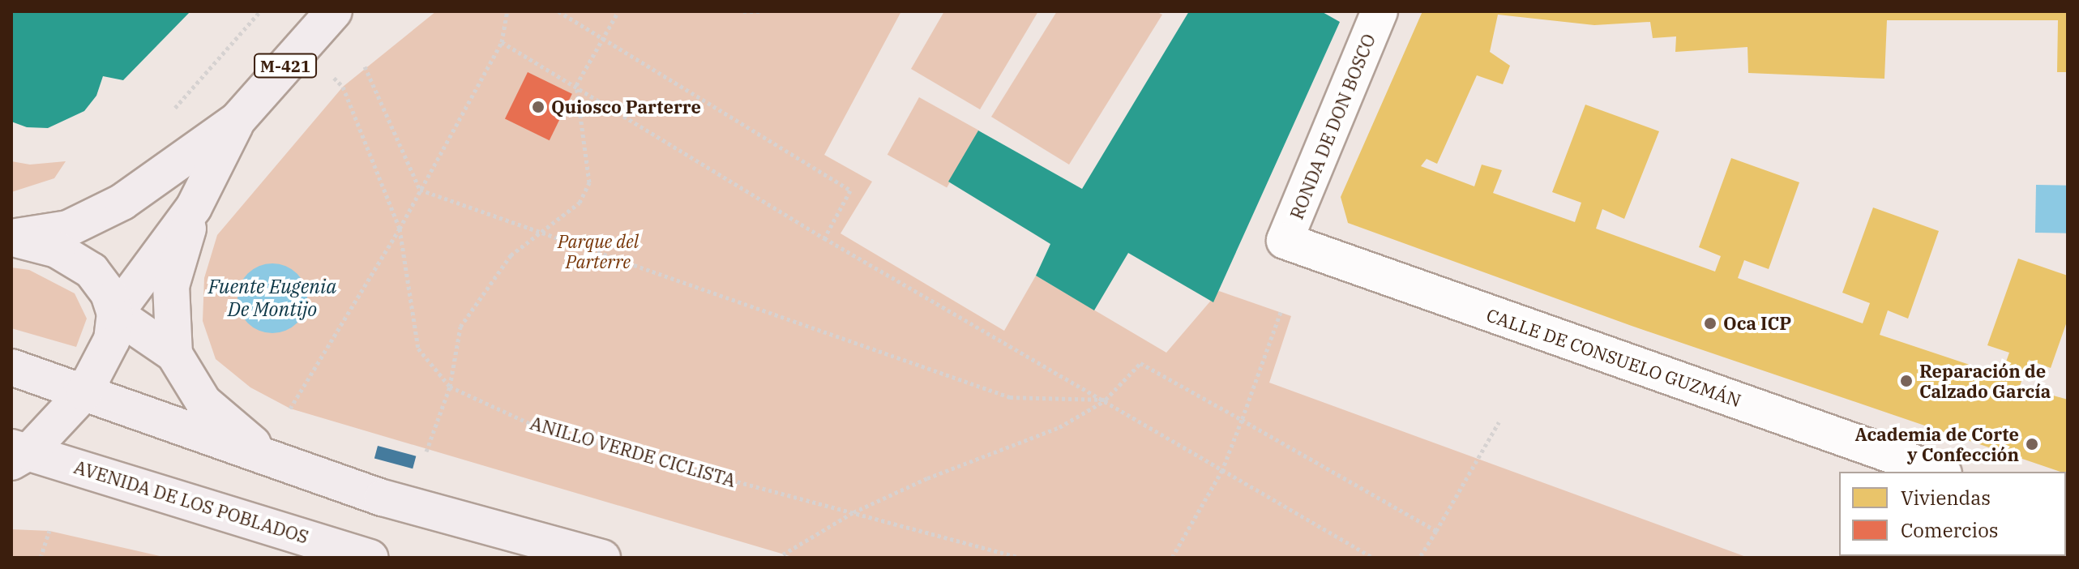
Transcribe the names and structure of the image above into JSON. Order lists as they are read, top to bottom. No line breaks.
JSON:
{"streets":{"main road":["M-421","AVENIDA DE LOS POBLADOS"],"street":["RONDA DE DON BOSCO","CALLE DE CONSUELO GUZMÁN"],"path":["ANILLO VERDE CICLISTA"]},"crossings":[["RONDA DE DON BOSCO","CALLE DE CONSUELO GUZMÁN"]],"water":["Fuente Eugenia De Montijo"],"parks":["Parque del Parterre"],"places":["Quiosco Parterre","Oca ICP","Reparación de Calzado García","Academia de Corte y Confección"],"legend":["Viviendas","Comercios"]}
